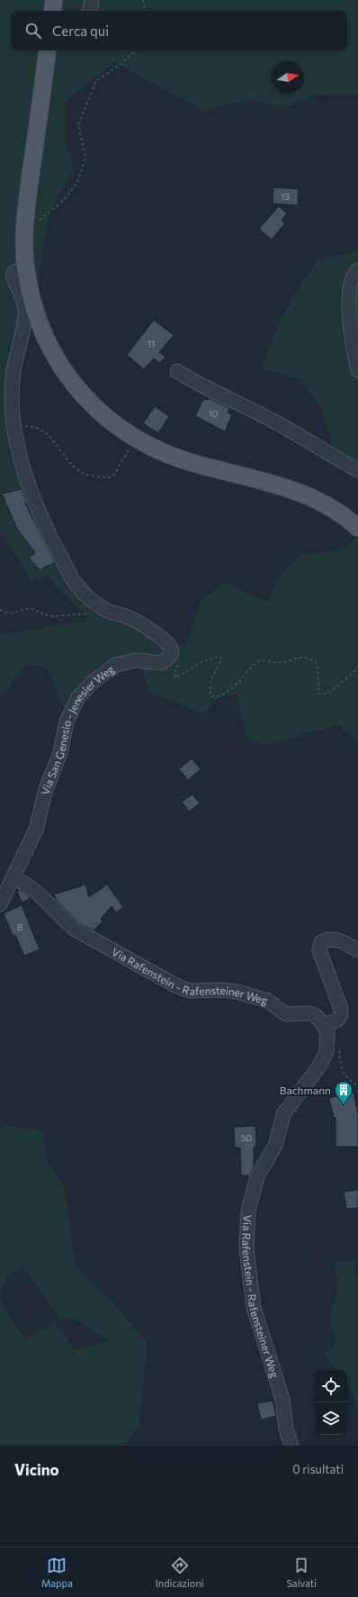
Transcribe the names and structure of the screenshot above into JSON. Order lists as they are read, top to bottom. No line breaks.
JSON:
{"streets":{"street":["Via San Genesio - Jenesier Weg","Via Rafenstein - Rafensteiner Weg"]},"crossings":[["Via San Genesio - Jenesier Weg","Via Rafenstein - Rafensteiner Weg"]],"places":{"building":["Bachmann"]},"house_numbers":["13","11","10","8","50"],"north":"right","page":{"search":"Cerca qui","heading":["Vicino","0 risultati"],"nav":["Mappa","Indicazioni","Salvati"]}}
